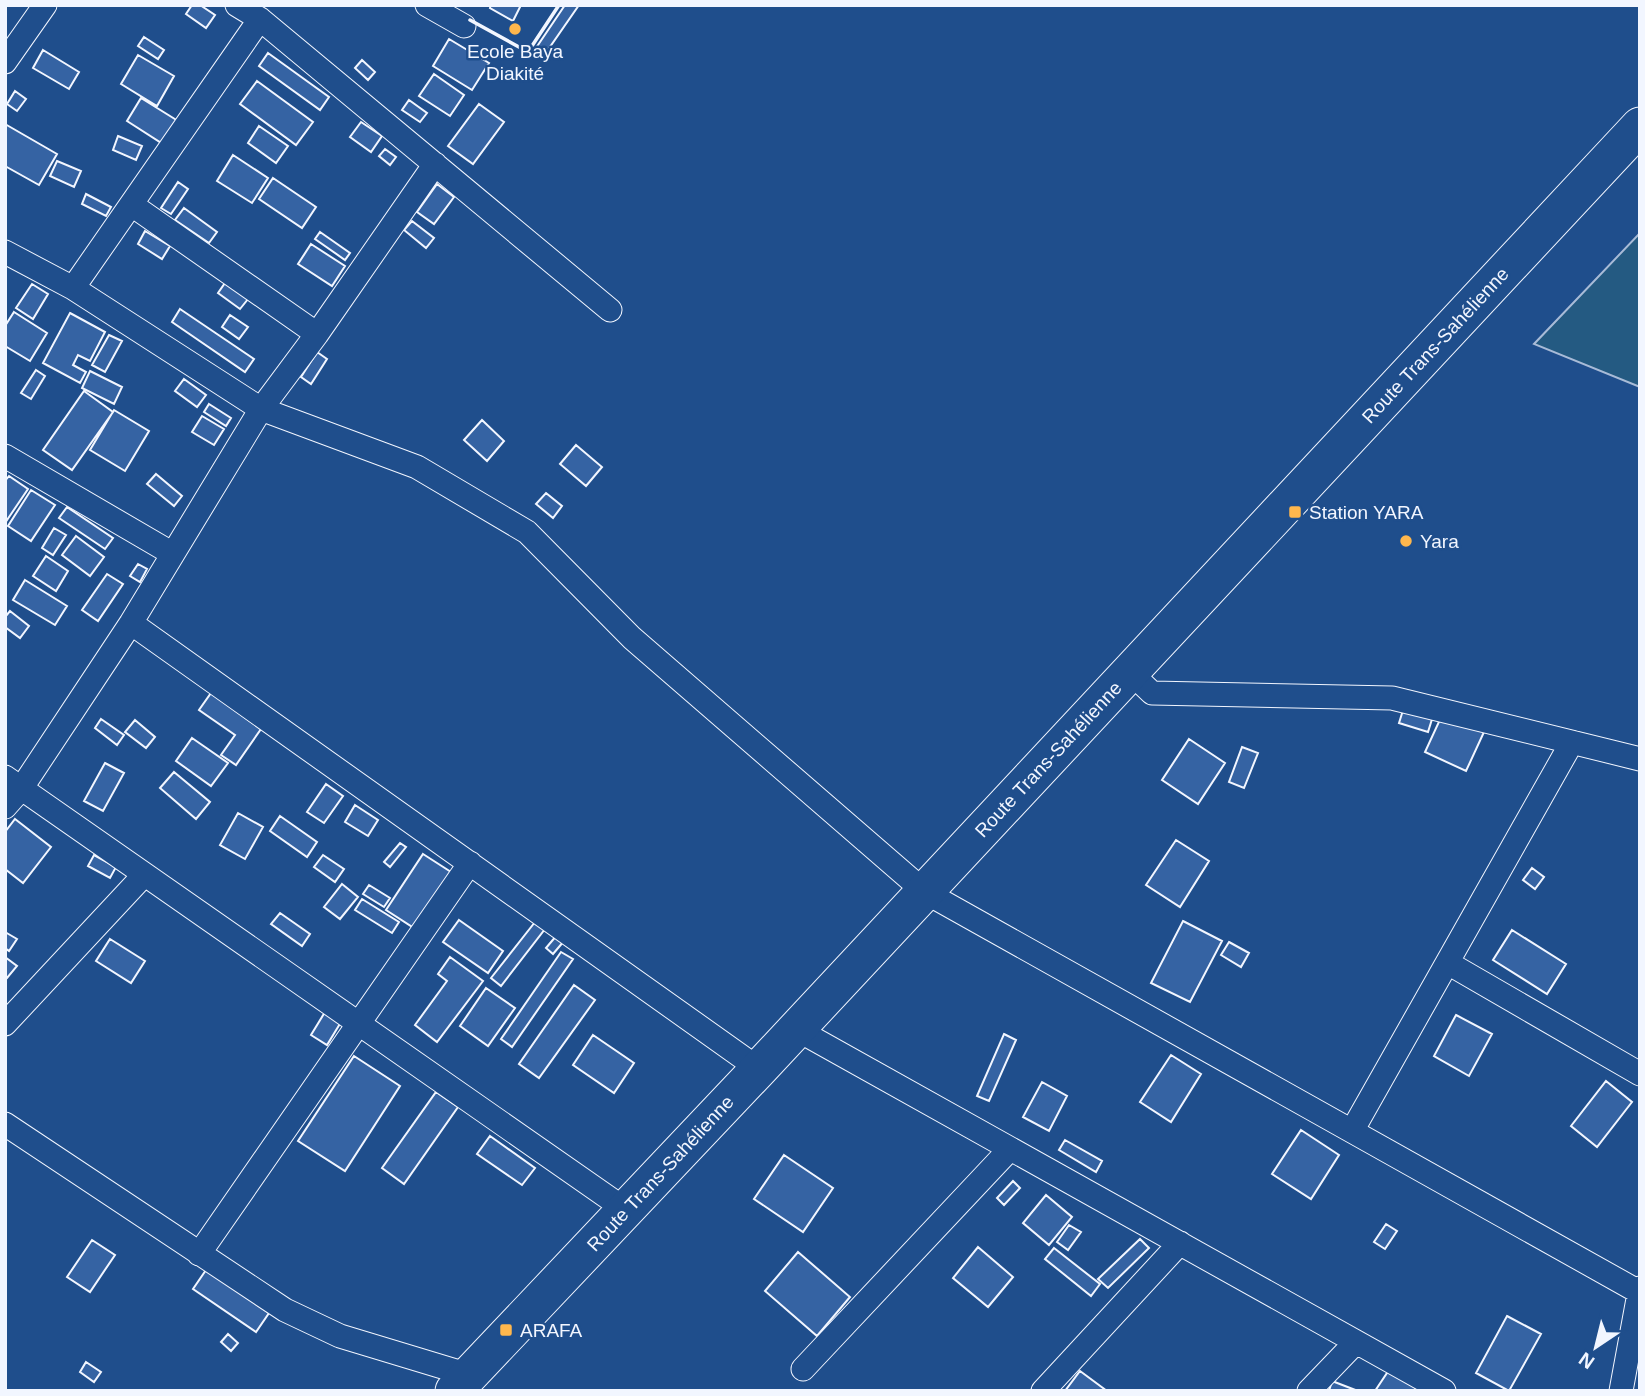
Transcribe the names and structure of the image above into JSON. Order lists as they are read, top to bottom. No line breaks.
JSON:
{"streets":{"highway":["Route Trans-Sahélienne"]},"places":{"other":["Ecole Baya Diakité","Yara"],"transit":["Station YARA","ARAFA"]},"north":"bottom left"}
